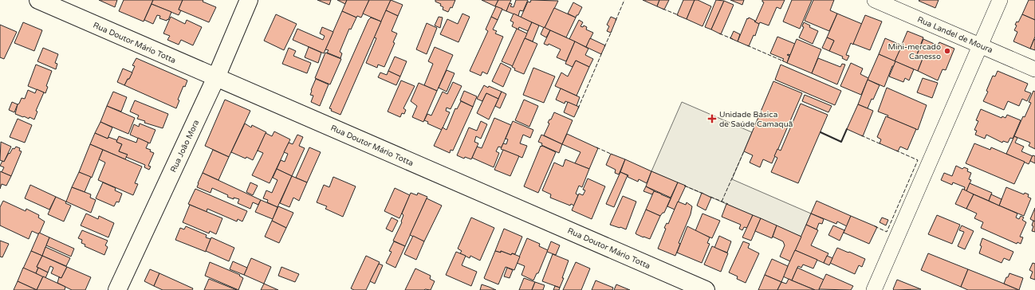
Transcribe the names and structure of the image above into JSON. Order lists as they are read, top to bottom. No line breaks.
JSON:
{"streets":{"street":["Rua Landel de Moura","Rua Doutor Mário Totta","Rua João Mora"]},"crossings":[["Rua Doutor Mário Totta","Rua João Mora"]],"places":{"other":["Mini-mercado Canesso"],"health":["Unidade Básica de Saúde Camaquã"]}}
